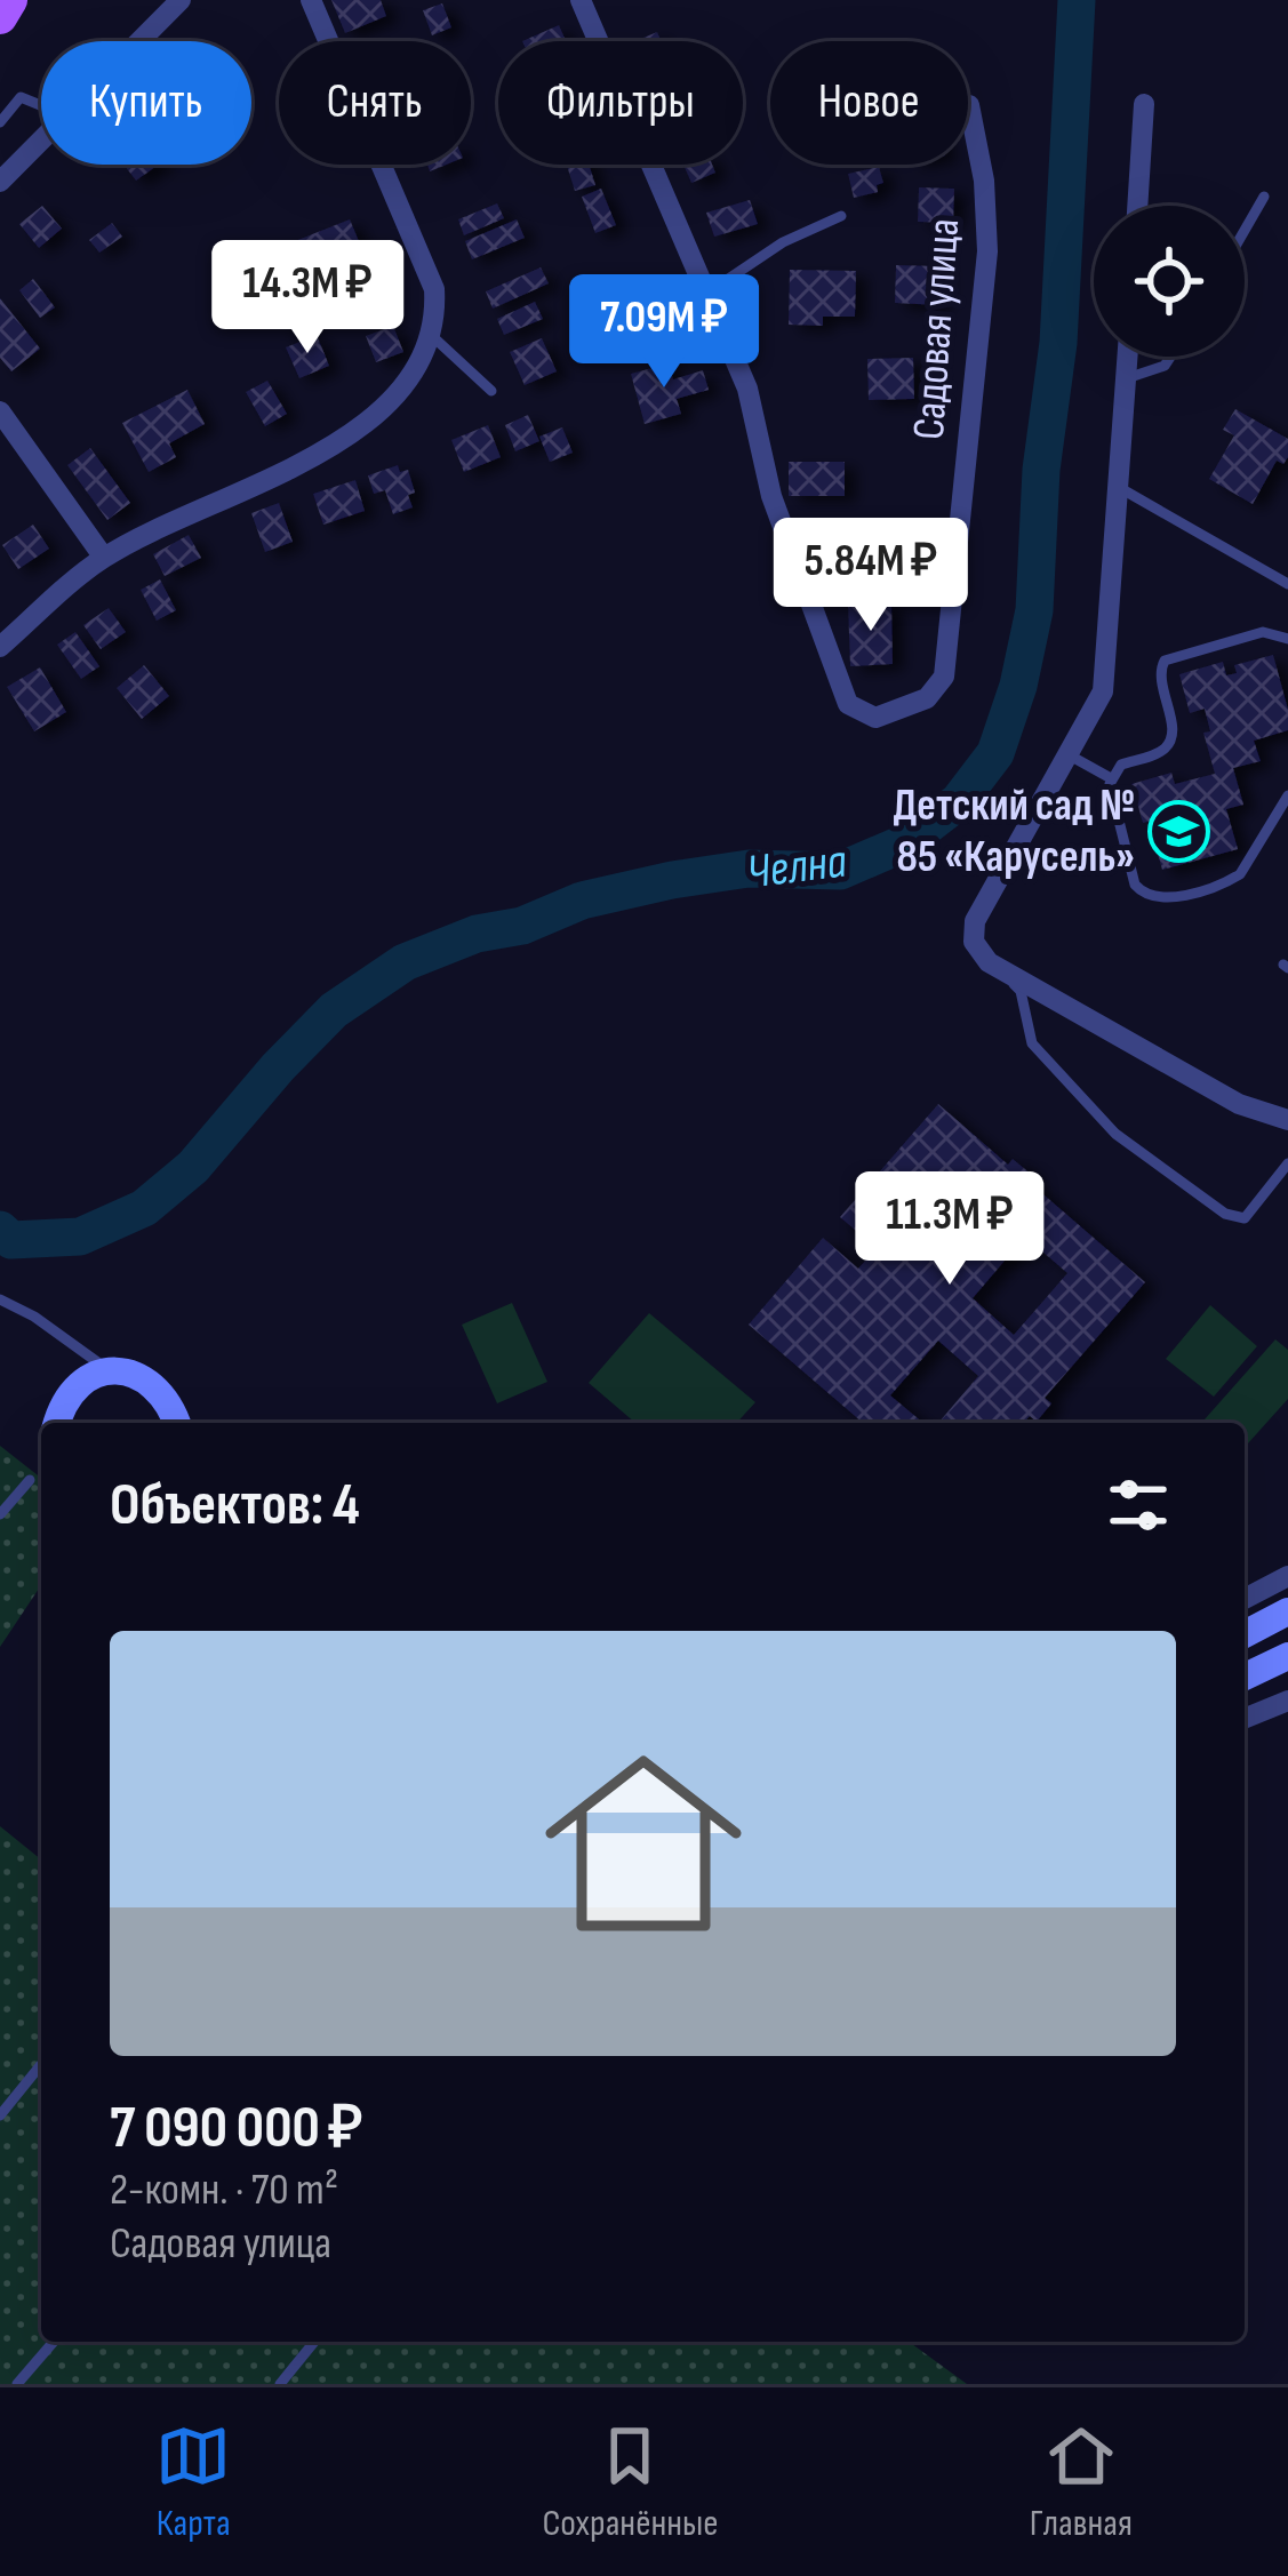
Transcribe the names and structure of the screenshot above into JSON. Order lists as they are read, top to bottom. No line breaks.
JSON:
{"streets":{"street":["Садовая улица"]},"water":["Челна"],"places":{"school or university":["Детский сад № 85 «Карусель»"]},"page":{"chip":["Купить","Снять","Фильтры","Новое"],"price":["14.3M ₽","7.09M ₽","5.84M ₽","11.3M ₽"],"heading":"Объектов: 4","list":[{"name":"7 090 000 ₽","note":"2-комн. · 70 m² · Садовая улица"}],"tabs":["Карта","Сохранённые","Главная"]}}
